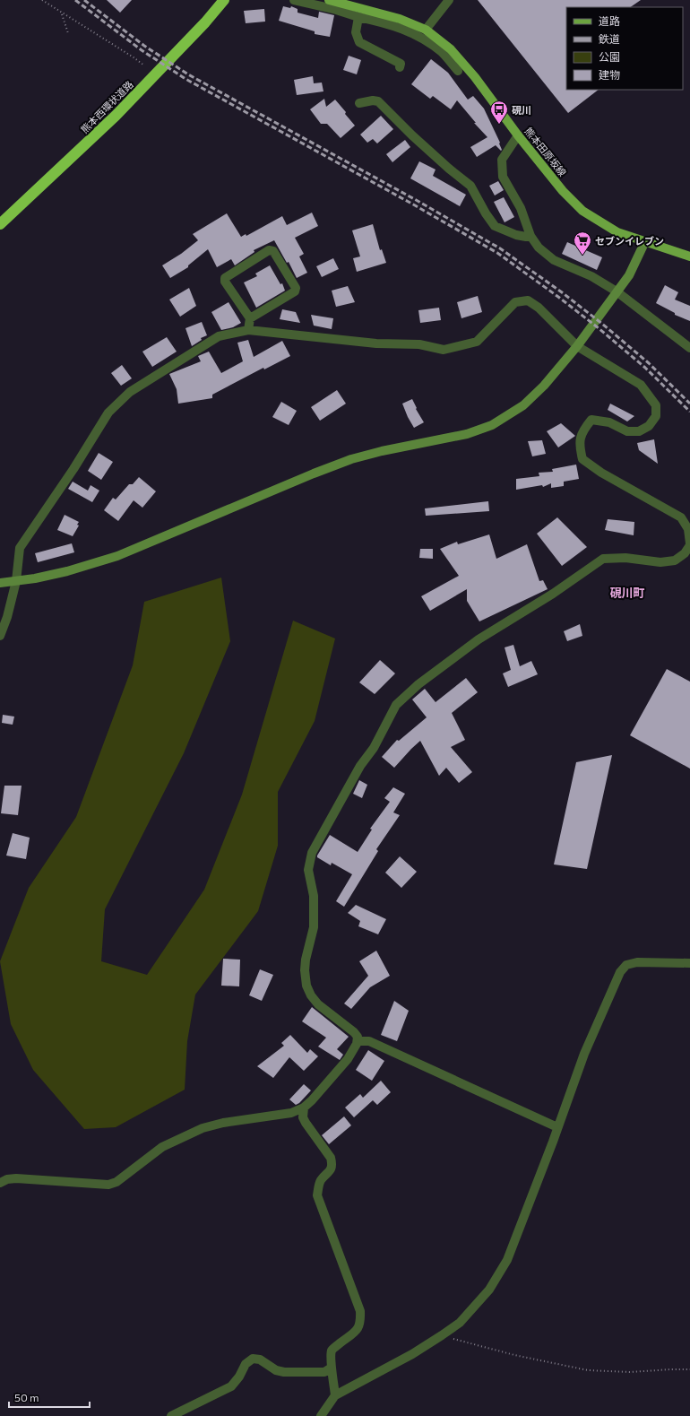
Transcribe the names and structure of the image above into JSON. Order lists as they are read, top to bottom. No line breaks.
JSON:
{"streets":{"highway":["熊本西環状道路"],"main road":["熊本田原坂線"]},"districts":["硯川町"],"places":{"bus stop":["硯川"],"supermarket":["セブンイレブン"]},"legend":["道路","鉄道","公園","建物"],"scale_bar":"50 m"}
